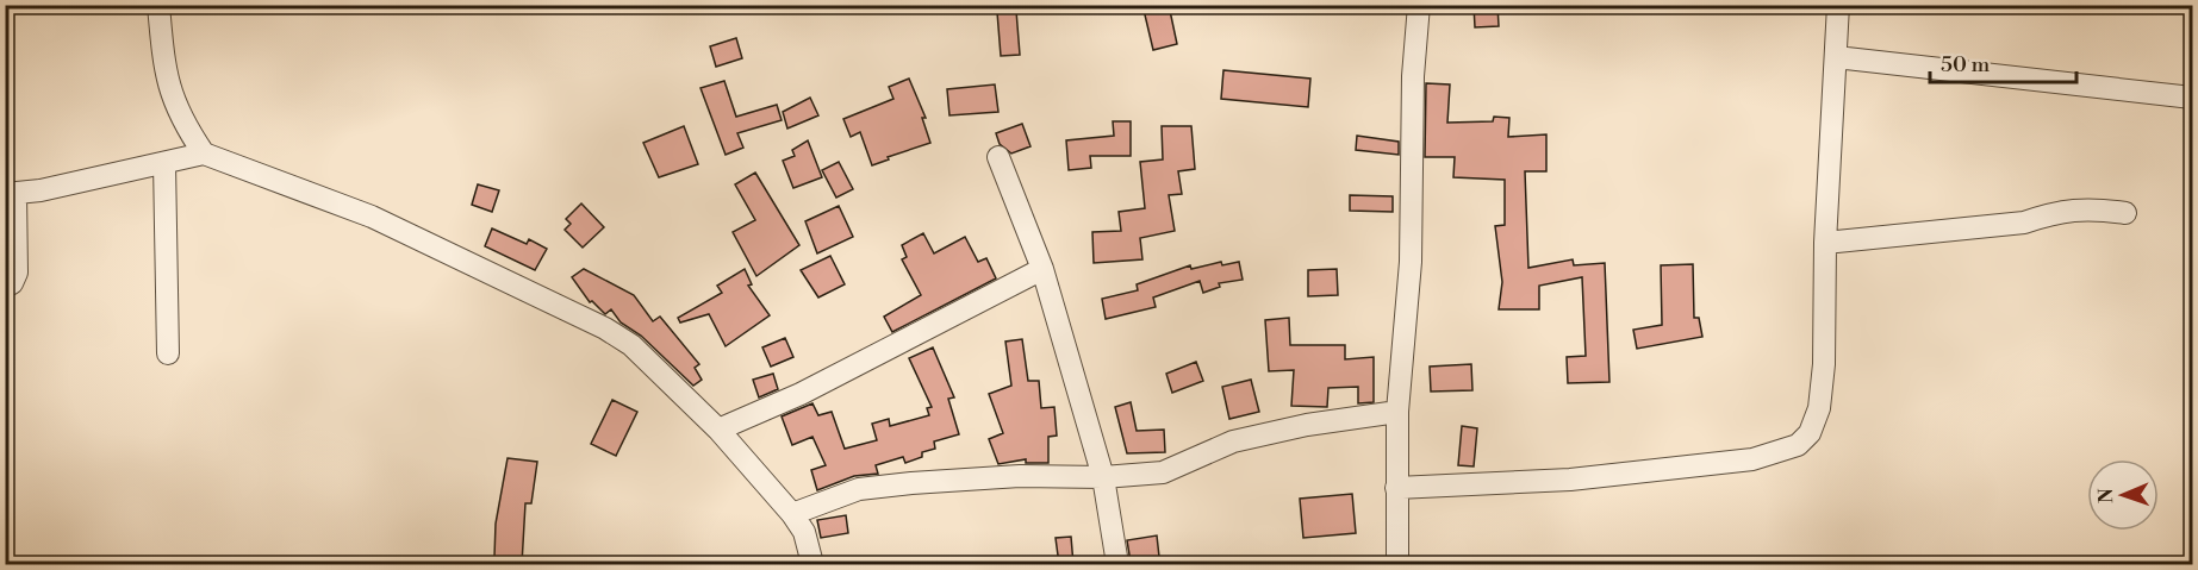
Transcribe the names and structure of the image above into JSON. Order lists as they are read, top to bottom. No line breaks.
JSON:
{"scale_bar":"50 m","north":"left"}
